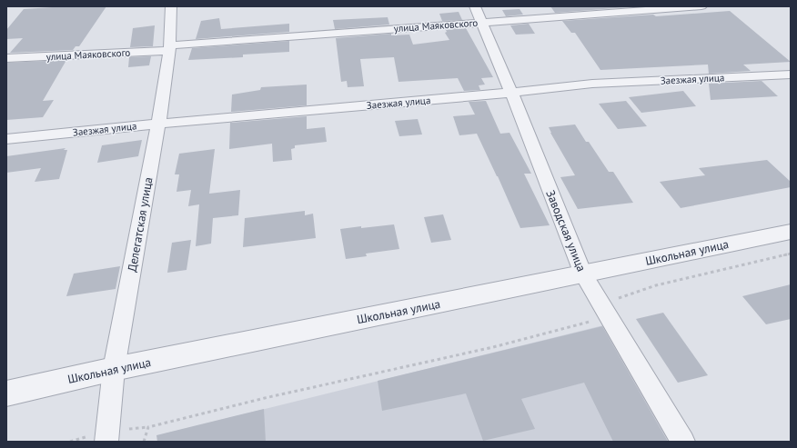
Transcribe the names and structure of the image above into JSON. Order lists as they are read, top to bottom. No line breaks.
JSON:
{"streets":{"street":["улица Маяковского","Заезжая улица","Делегатская улица","Заводская улица","Школьная улица"]},"crossings":[["улица Маяковского","Делегатская улица"],["улица Маяковского","Заводская улица"],["Заезжая улица","Делегатская улица"],["Заезжая улица","Заводская улица"],["Делегатская улица","Школьная улица"],["Заводская улица","Школьная улица"]]}
